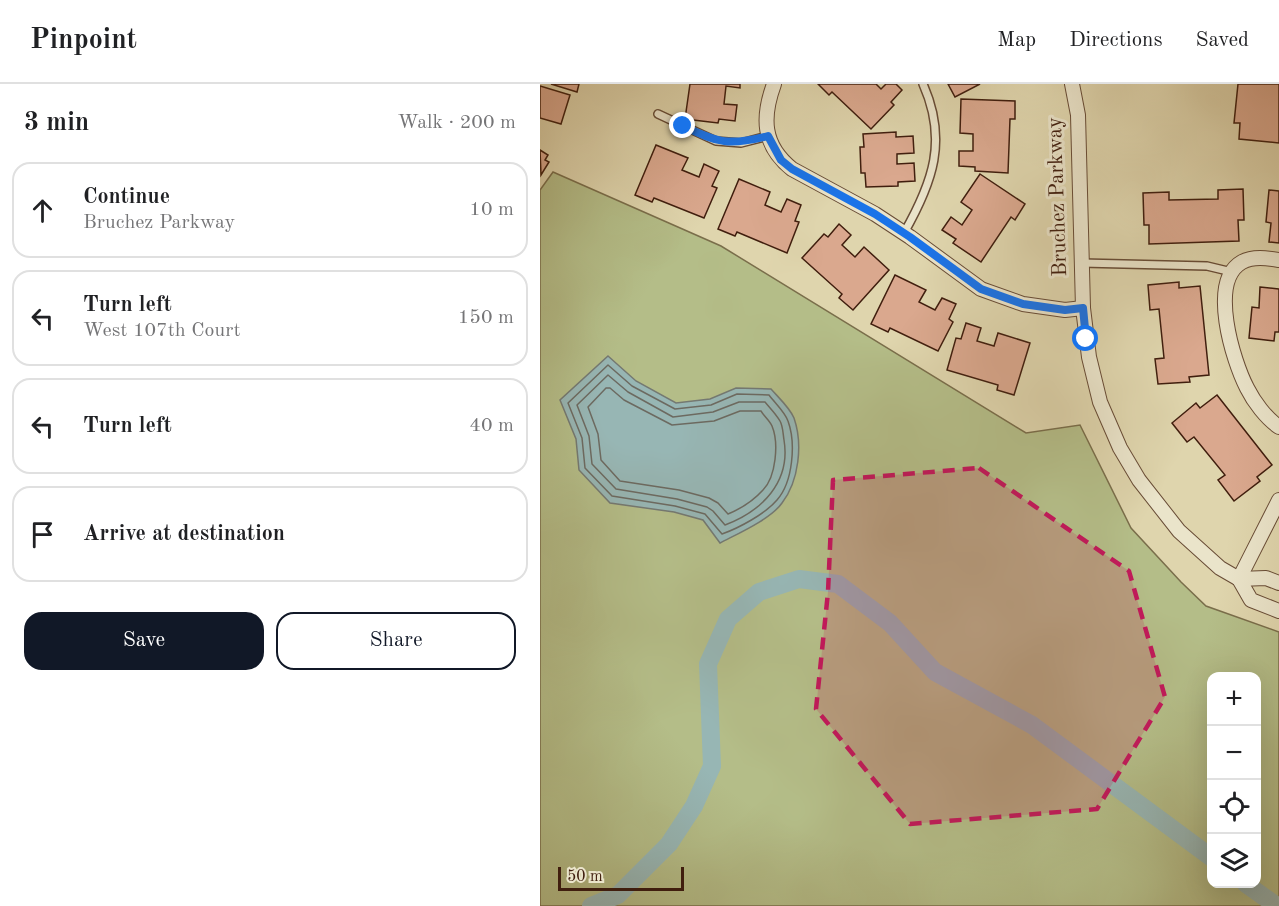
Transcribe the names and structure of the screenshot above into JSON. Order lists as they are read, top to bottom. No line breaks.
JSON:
{"streets":{"street":["Bruchez Parkway"]},"scale_bar":"50 m","page":{"header":"Pinpoint","nav":["Map","Directions","Saved"],"heading":["3 min","Walk · 200 m"],"list":[["Continue","Bruchez Parkway","10 m"],["Turn left","West 107th Court","150 m"],["Turn left","40 m"],"Arrive at destination"],"buttons":["Save","Share"],"map_buttons":["+","−"],"scale":"50 m"}}
